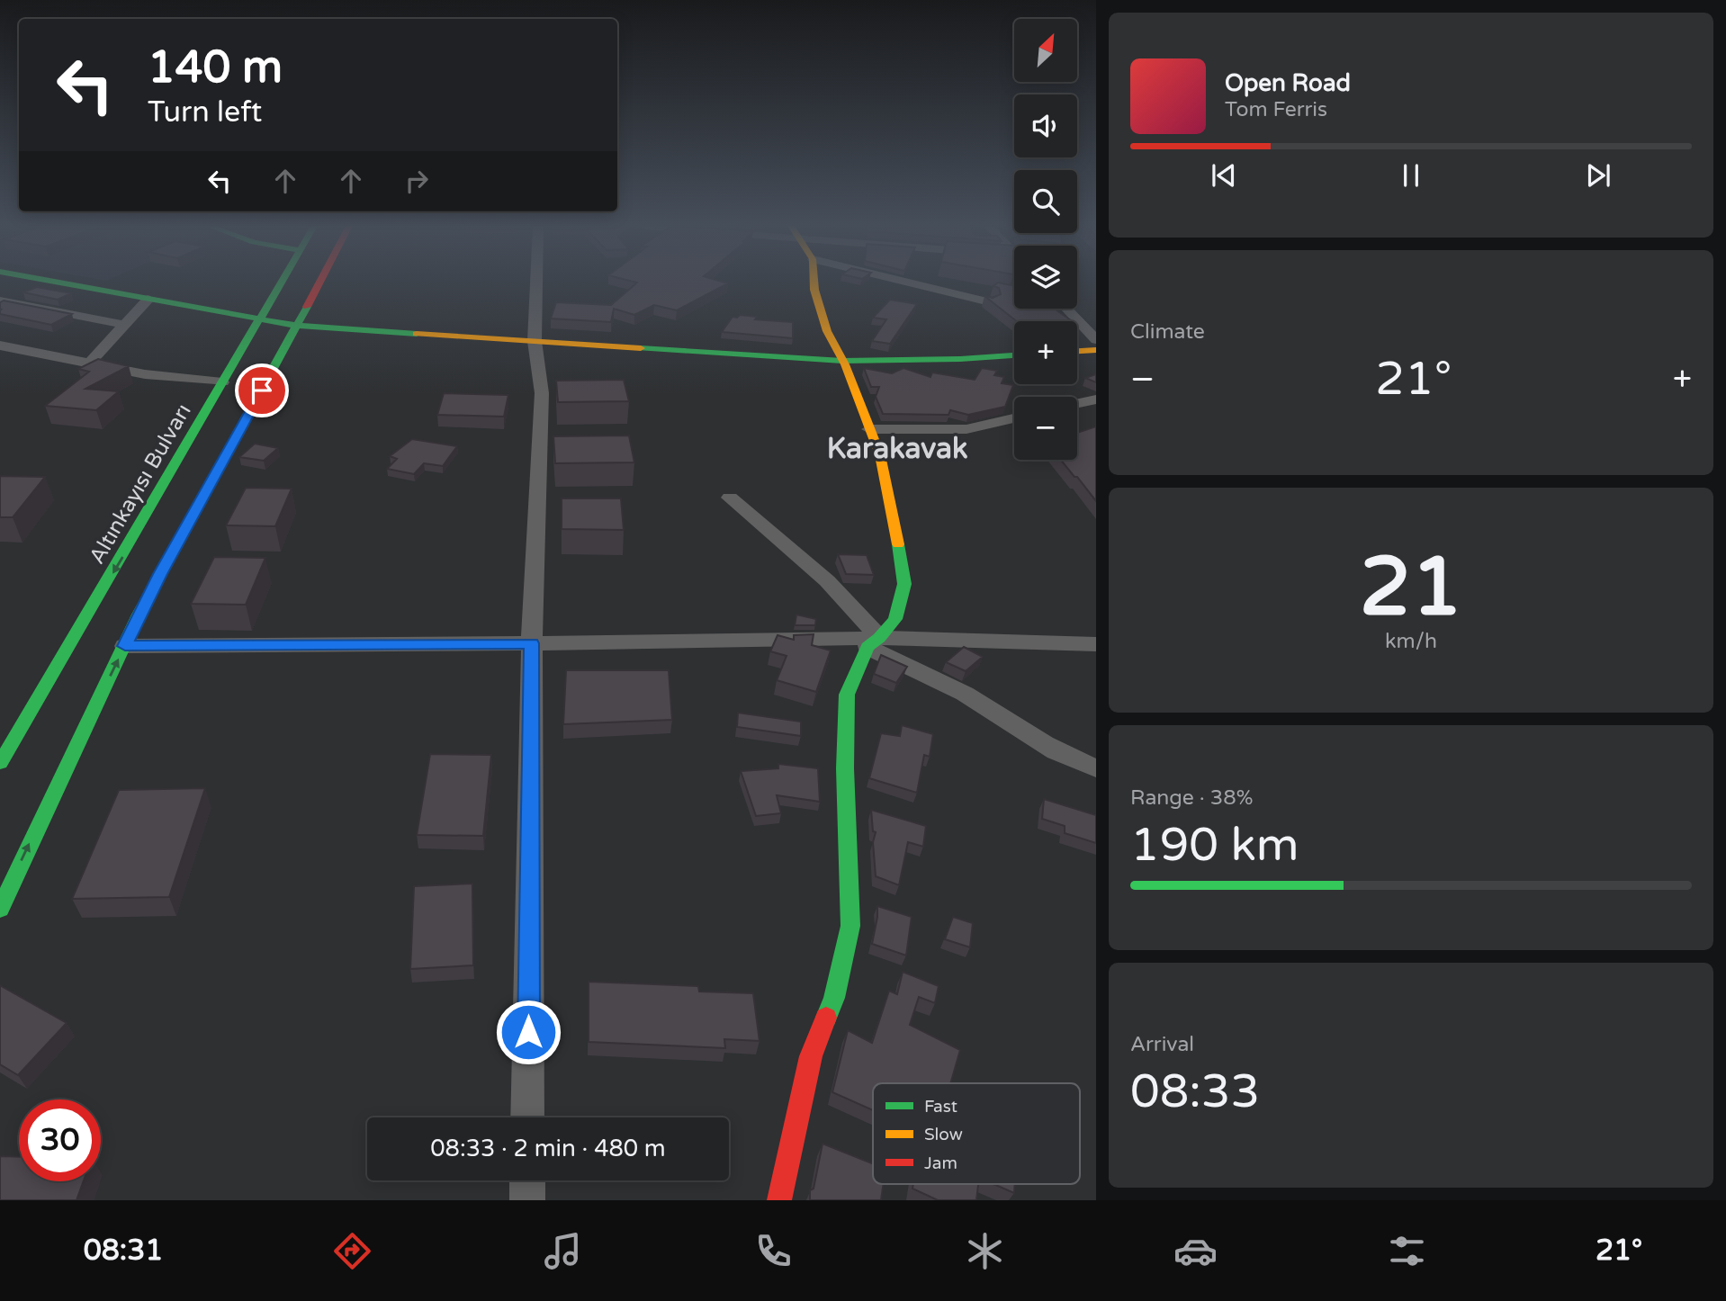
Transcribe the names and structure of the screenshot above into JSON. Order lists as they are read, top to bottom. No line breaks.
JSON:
{"streets":{"main road":["Altınkayısı Bulvarı"]},"districts":["Karakavak"],"legend":["Fast","Slow","Jam"],"north":"top right","page":{"map_buttons":["+","−"],"turn":["140 m","Turn left"],"song":["Open Road","Tom Ferris"],"tile":["Climate",["21","km/h"],["Range · 38%","190 km"],["Arrival","08:33"]],"heat":["−","21°","+"],"limit":"30","trip":"08:33 · 2 min · 480 m","tabs":["08:31","21°"]}}
